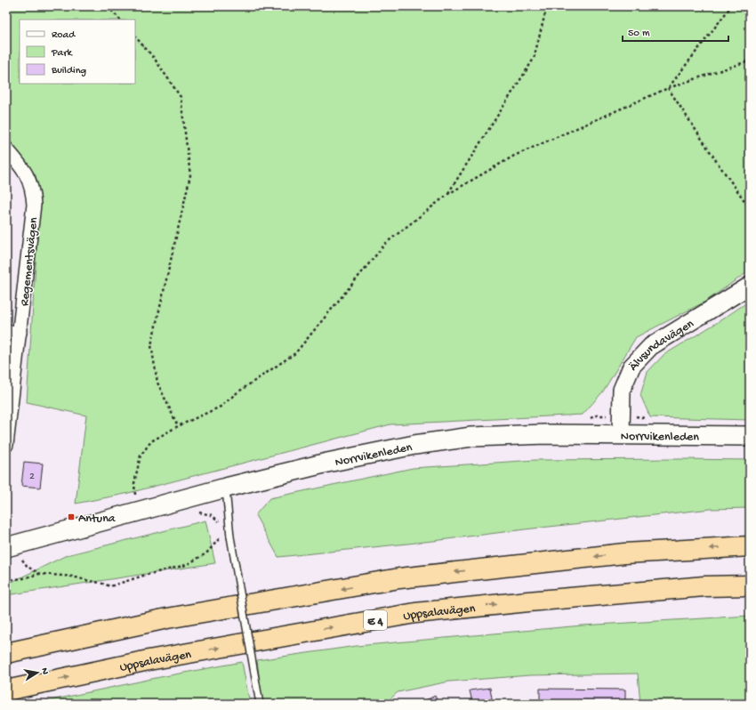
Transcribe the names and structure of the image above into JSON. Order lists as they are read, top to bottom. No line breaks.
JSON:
{"streets":{"highway":["Uppsalavägen","E 4"],"main road":["Norrvikenleden"],"street":["Regementsvägen","Älvsundavägen"]},"crossings":[["Älvsundavägen","Norrvikenleden"]],"places":{"transit":["Antuna"]},"house_numbers":["2"],"legend":["Road","Park","Building"],"scale_bar":"50 m","north":"right"}
